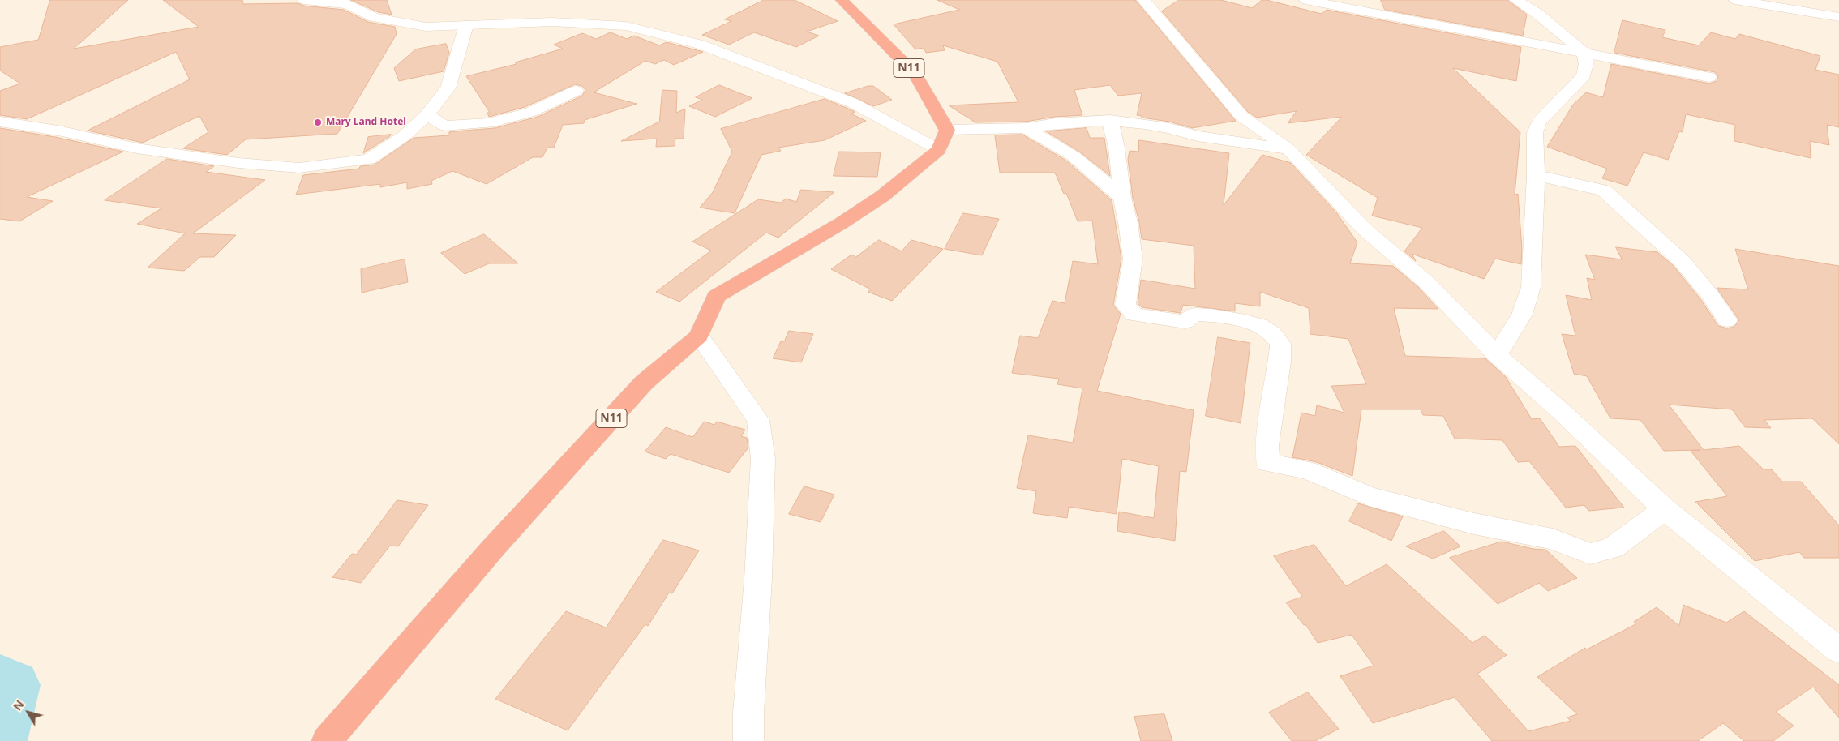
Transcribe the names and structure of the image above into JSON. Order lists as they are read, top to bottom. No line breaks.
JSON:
{"streets":{"highway":["N11"]},"places":["Mary Land Hotel"],"north":"top left"}
